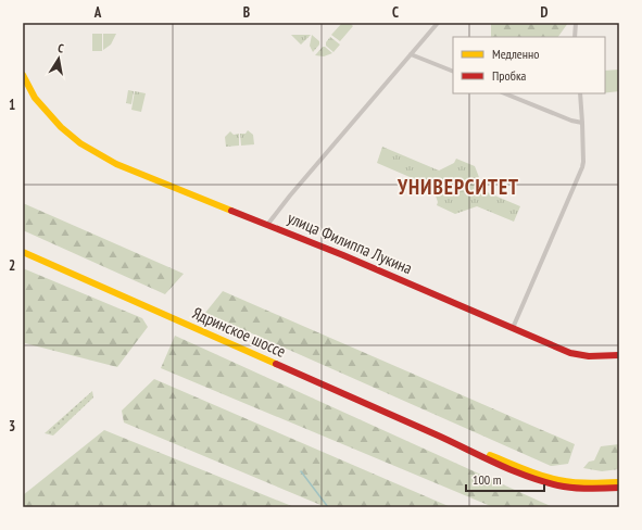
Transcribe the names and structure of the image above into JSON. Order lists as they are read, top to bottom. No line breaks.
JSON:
{"streets":{"main road":["улица Филиппа Лукина","Ядринское шоссе"]},"districts":["УНИВЕРСИТЕТ"],"legend":["Медленно","Пробка"],"scale_bar":"100 m","north":"top","grid":{"columns":["A","B","C","D"],"rows":["1","2","3"]}}
